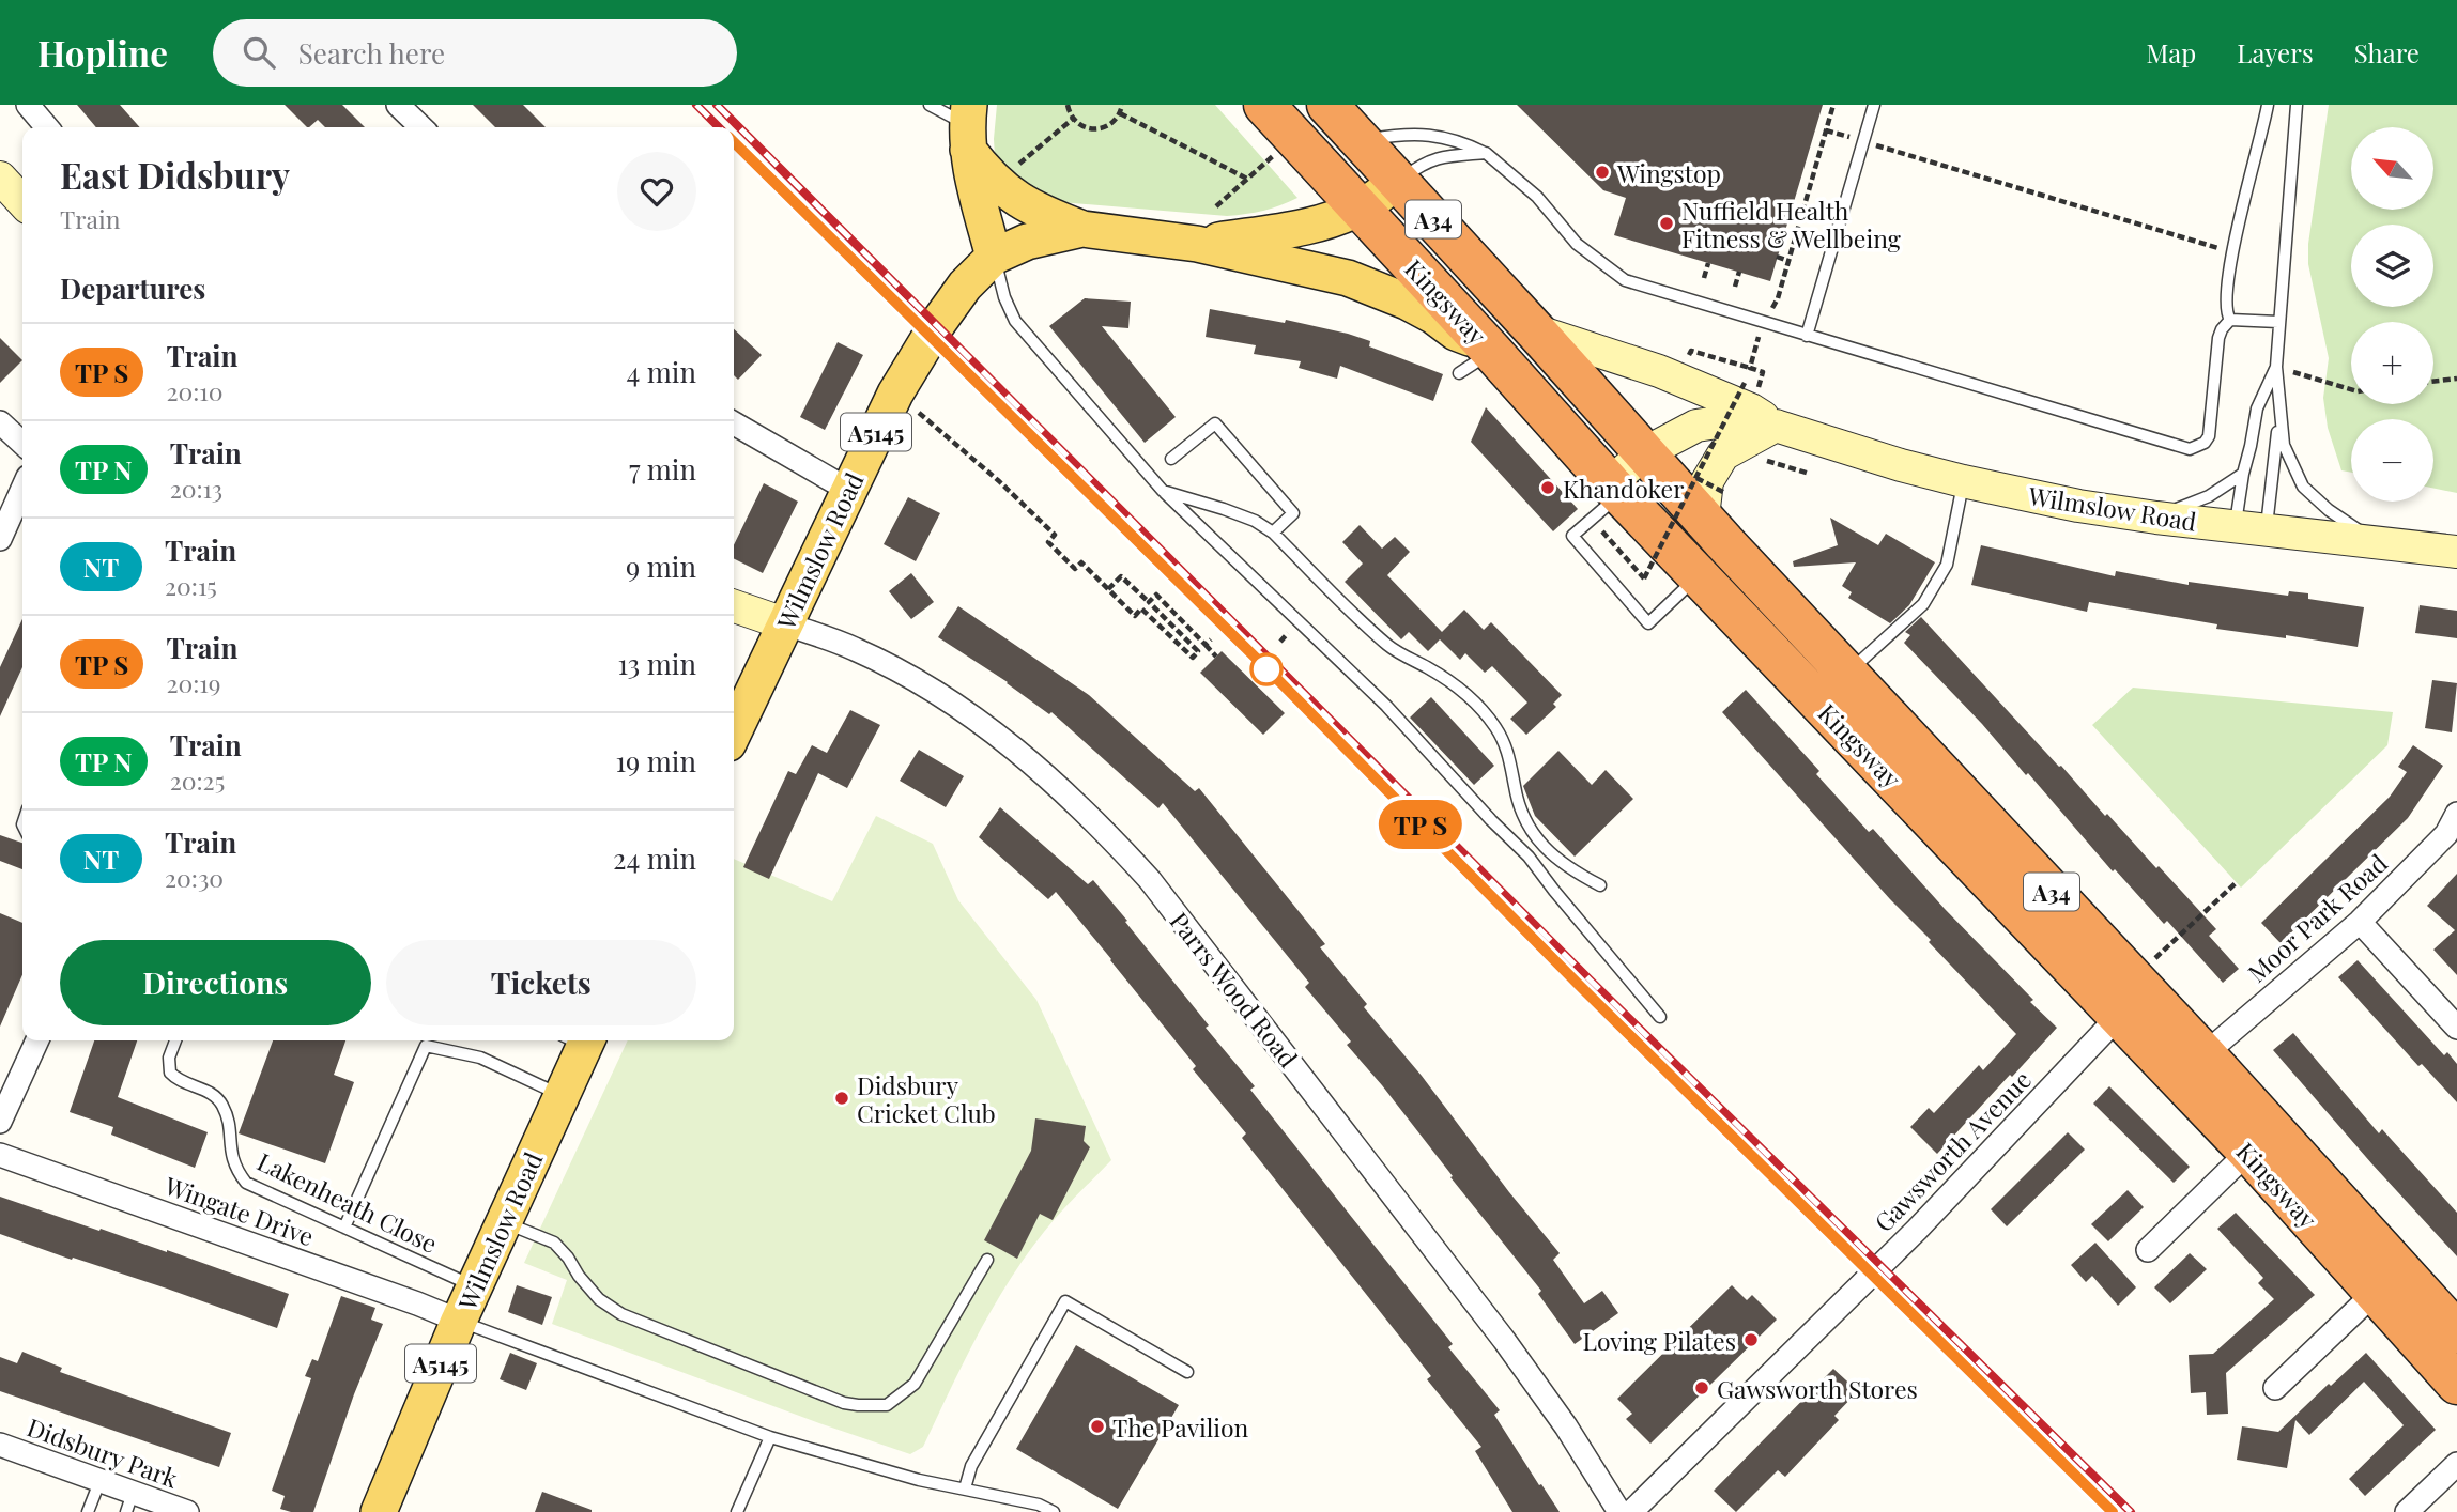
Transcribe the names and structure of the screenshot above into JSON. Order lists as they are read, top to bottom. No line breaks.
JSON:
{"streets":{"highway":["A34","Kingsway"],"main road":["A5145","Wilmslow Road","Parrs Wood Road"],"street":["Moor Park Road","Gawsworth Avenue","Wingate Drive","Didsbury Park"],"lane":["Lakenheath Close"]},"crossings":[["Kingsway","Wilmslow Road"],["Kingsway","Moor Park Road"],["Kingsway","Gawsworth Avenue"],["Wilmslow Road","Parrs Wood Road"],["Wilmslow Road","Lakenheath Close"],["Wilmslow Road","Wingate Drive"]],"places":["Wingstop","Nuffield Health Fitness & Wellbeing","Khandoker","Didsbury Cricket Club","Loving Pilates","Gawsworth Stores","The Pavilion"],"north":"top left","page":{"header":"Hopline","search":"Search here","nav":["Map","Layers","Share"],"on_map":"TP S","map_buttons":["+","−"],"heading":[["East Didsbury","Train"],"Departures"],"list":[{"mark":"TP S","name":"Train","note":"20:10","value":"4 min"},{"mark":"TP N","name":"Train","note":"20:13","value":"7 min"},{"mark":"NT","name":"Train","note":"20:15","value":"9 min"},{"mark":"TP S","name":"Train","note":"20:19","value":"13 min"},{"mark":"TP N","name":"Train","note":"20:25","value":"19 min"},{"mark":"NT","name":"Train","note":"20:30","value":"24 min"}],"buttons":["Directions","Tickets"]}}
